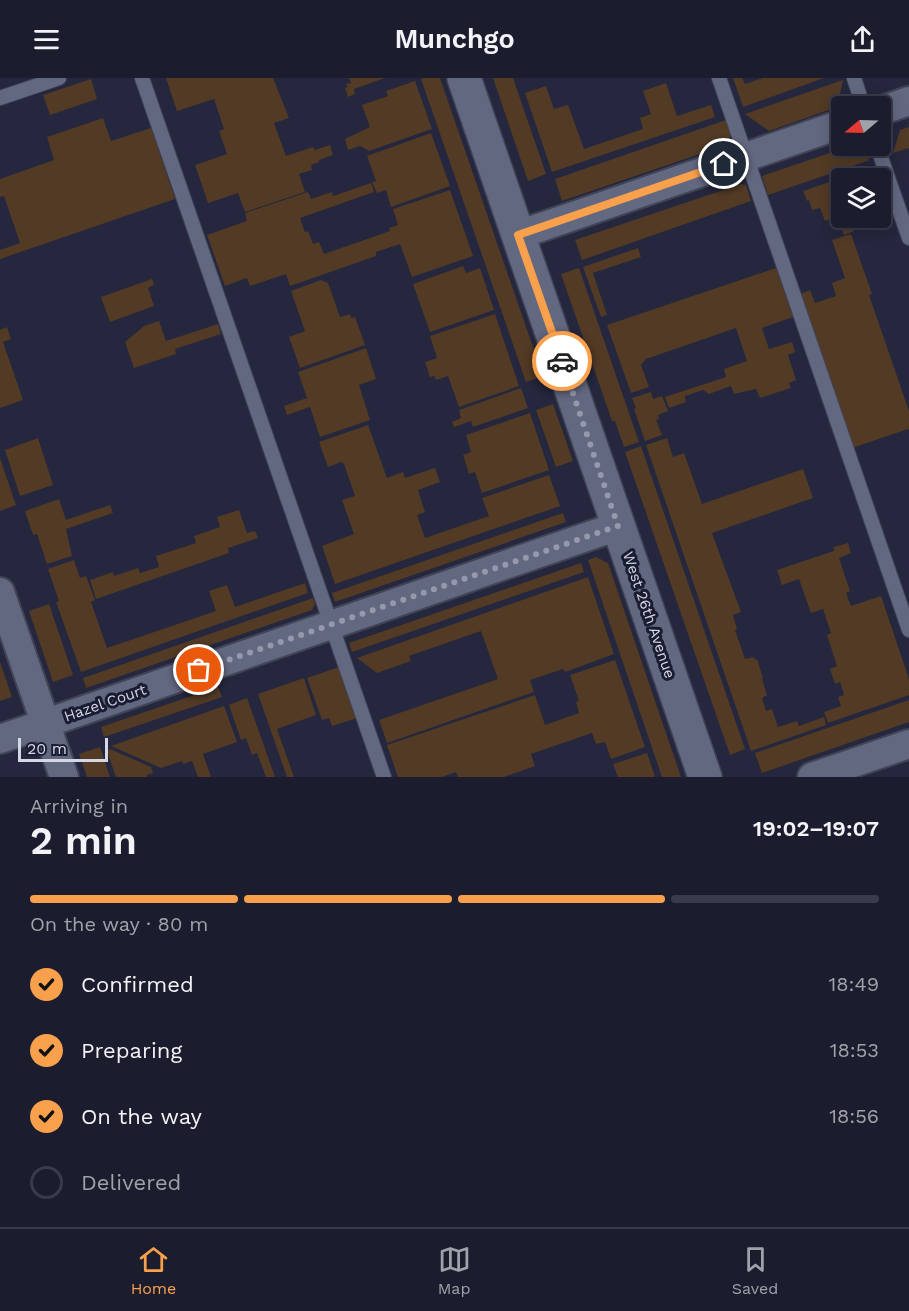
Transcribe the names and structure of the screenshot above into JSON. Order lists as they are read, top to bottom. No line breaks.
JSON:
{"streets":{"street":["West 26th Avenue","Hazel Court"]},"crossings":[["West 26th Avenue","Hazel Court"]],"scale_bar":"20 m","north":"left","page":{"header":"Munchgo","scale":"20 m","heading":["2 min","Arriving in","19:02–19:07"],"bar":"On the way · 80 m","list":[["Confirmed","18:49"],["Preparing","18:53"],["On the way","18:56"],"Delivered"],"tabs":["Home","Map","Saved"]}}
